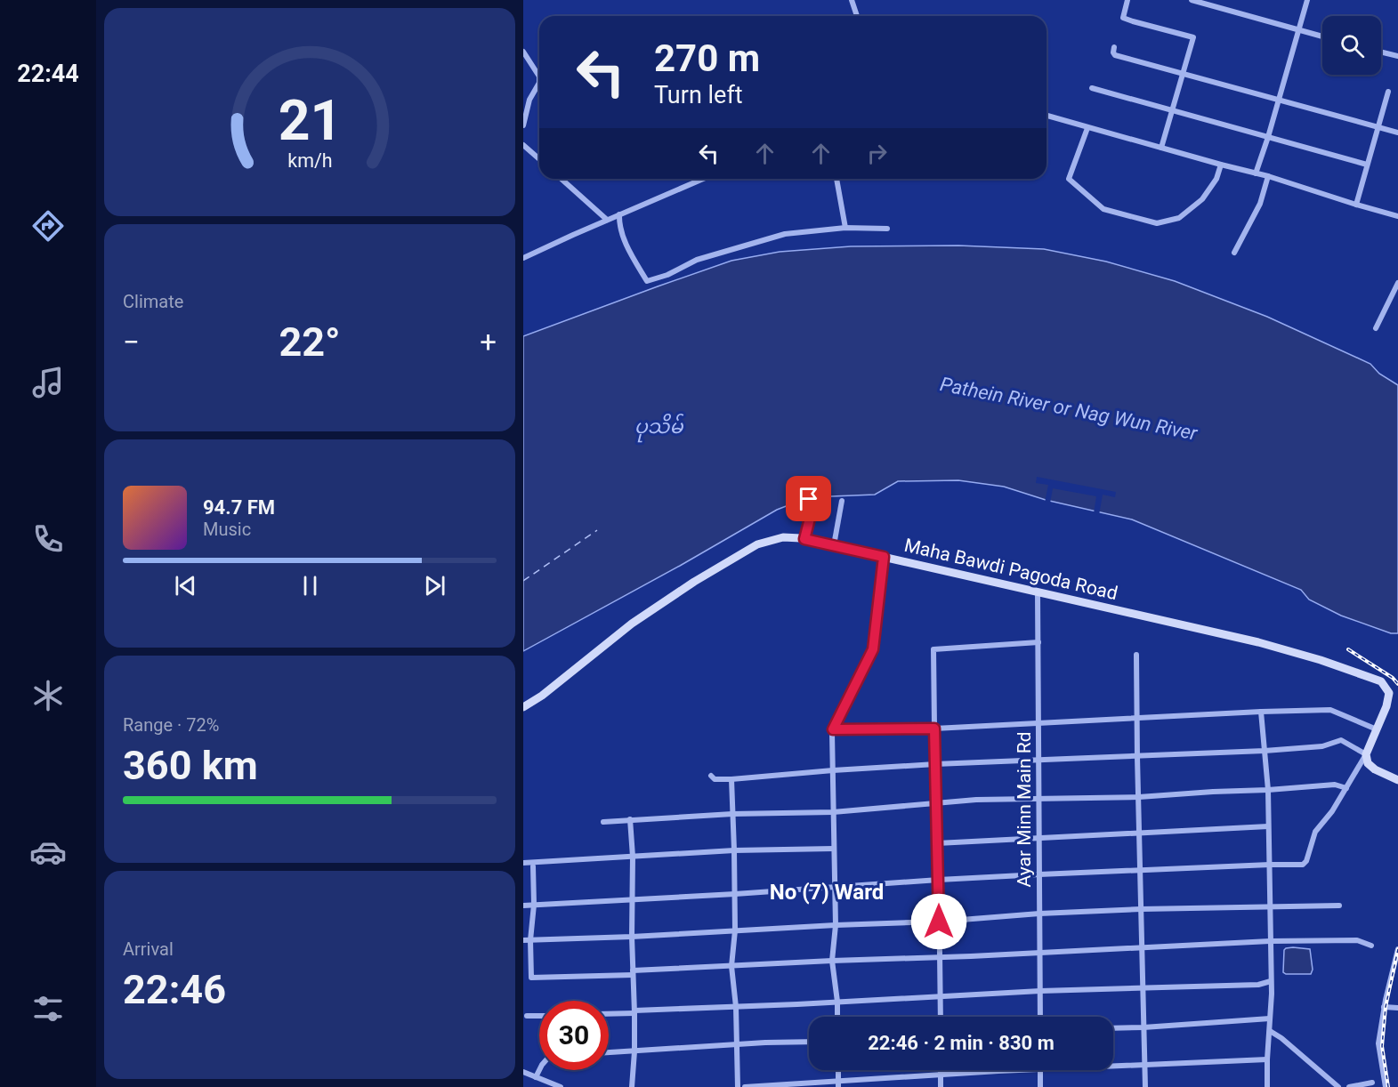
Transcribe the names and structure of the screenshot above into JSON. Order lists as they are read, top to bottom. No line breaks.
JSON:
{"streets":{"street":["Maha Bawdi Pagoda Road","Ayar Minn Main Rd"]},"crossings":[["Maha Bawdi Pagoda Road","Ayar Minn Main Rd"]],"districts":["No (7) Ward"],"water":["Pathein River or Nag Wun River","ပုသိမ်"],"page":{"tabs":"22:44","turn":["270 m","Turn left"],"tile":["Climate",["Range · 72%","360 km"],["Arrival","22:46"]],"heat":["−","22°","+"],"song":["94.7 FM","Music"],"limit":"30","trip":"22:46 · 2 min · 830 m","gauge":["21","km/h"]}}
